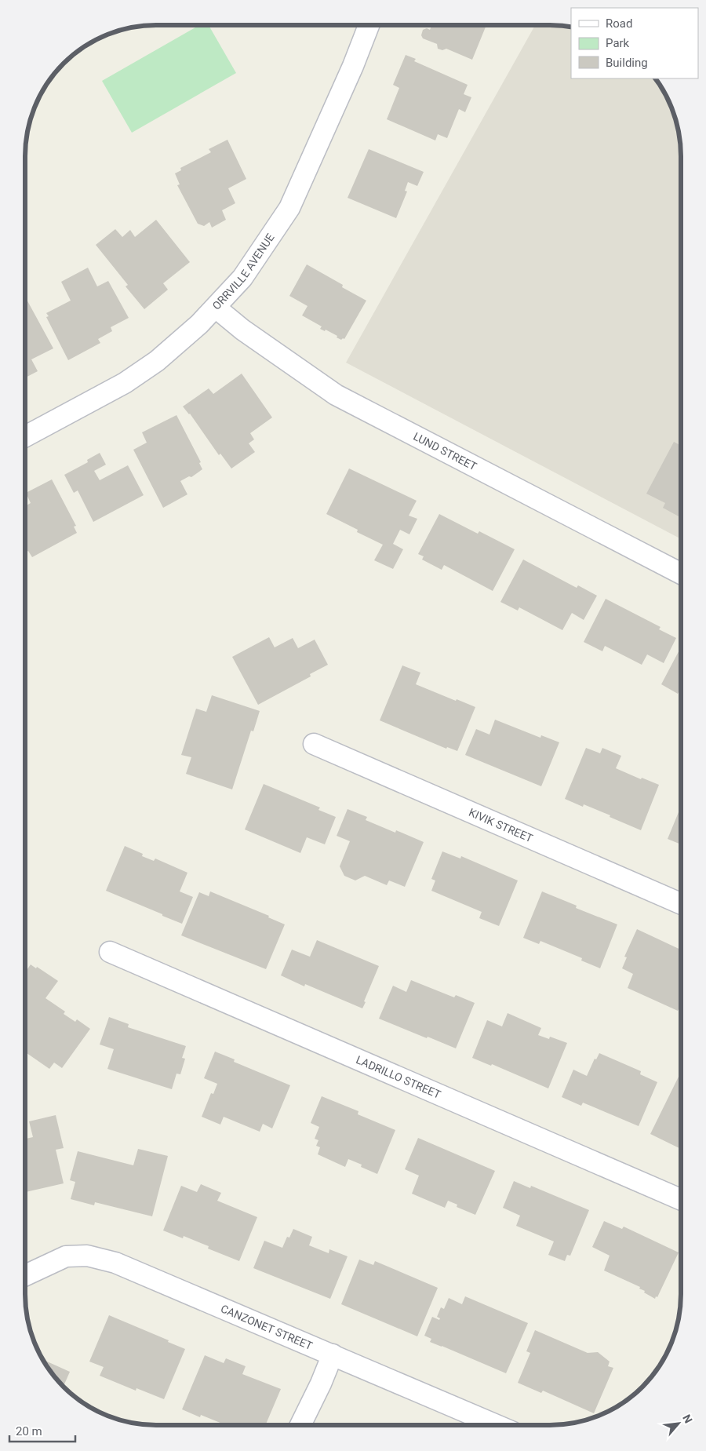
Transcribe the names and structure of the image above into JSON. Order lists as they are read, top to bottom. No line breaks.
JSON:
{"streets":{"street":["ORRVILLE AVENUE","LUND STREET","KIVIK STREET","LADRILLO STREET","CANZONET STREET"]},"crossings":[["ORRVILLE AVENUE","LUND STREET"]],"legend":["Road","Park","Building"],"scale_bar":"20 m","north":"top right"}
